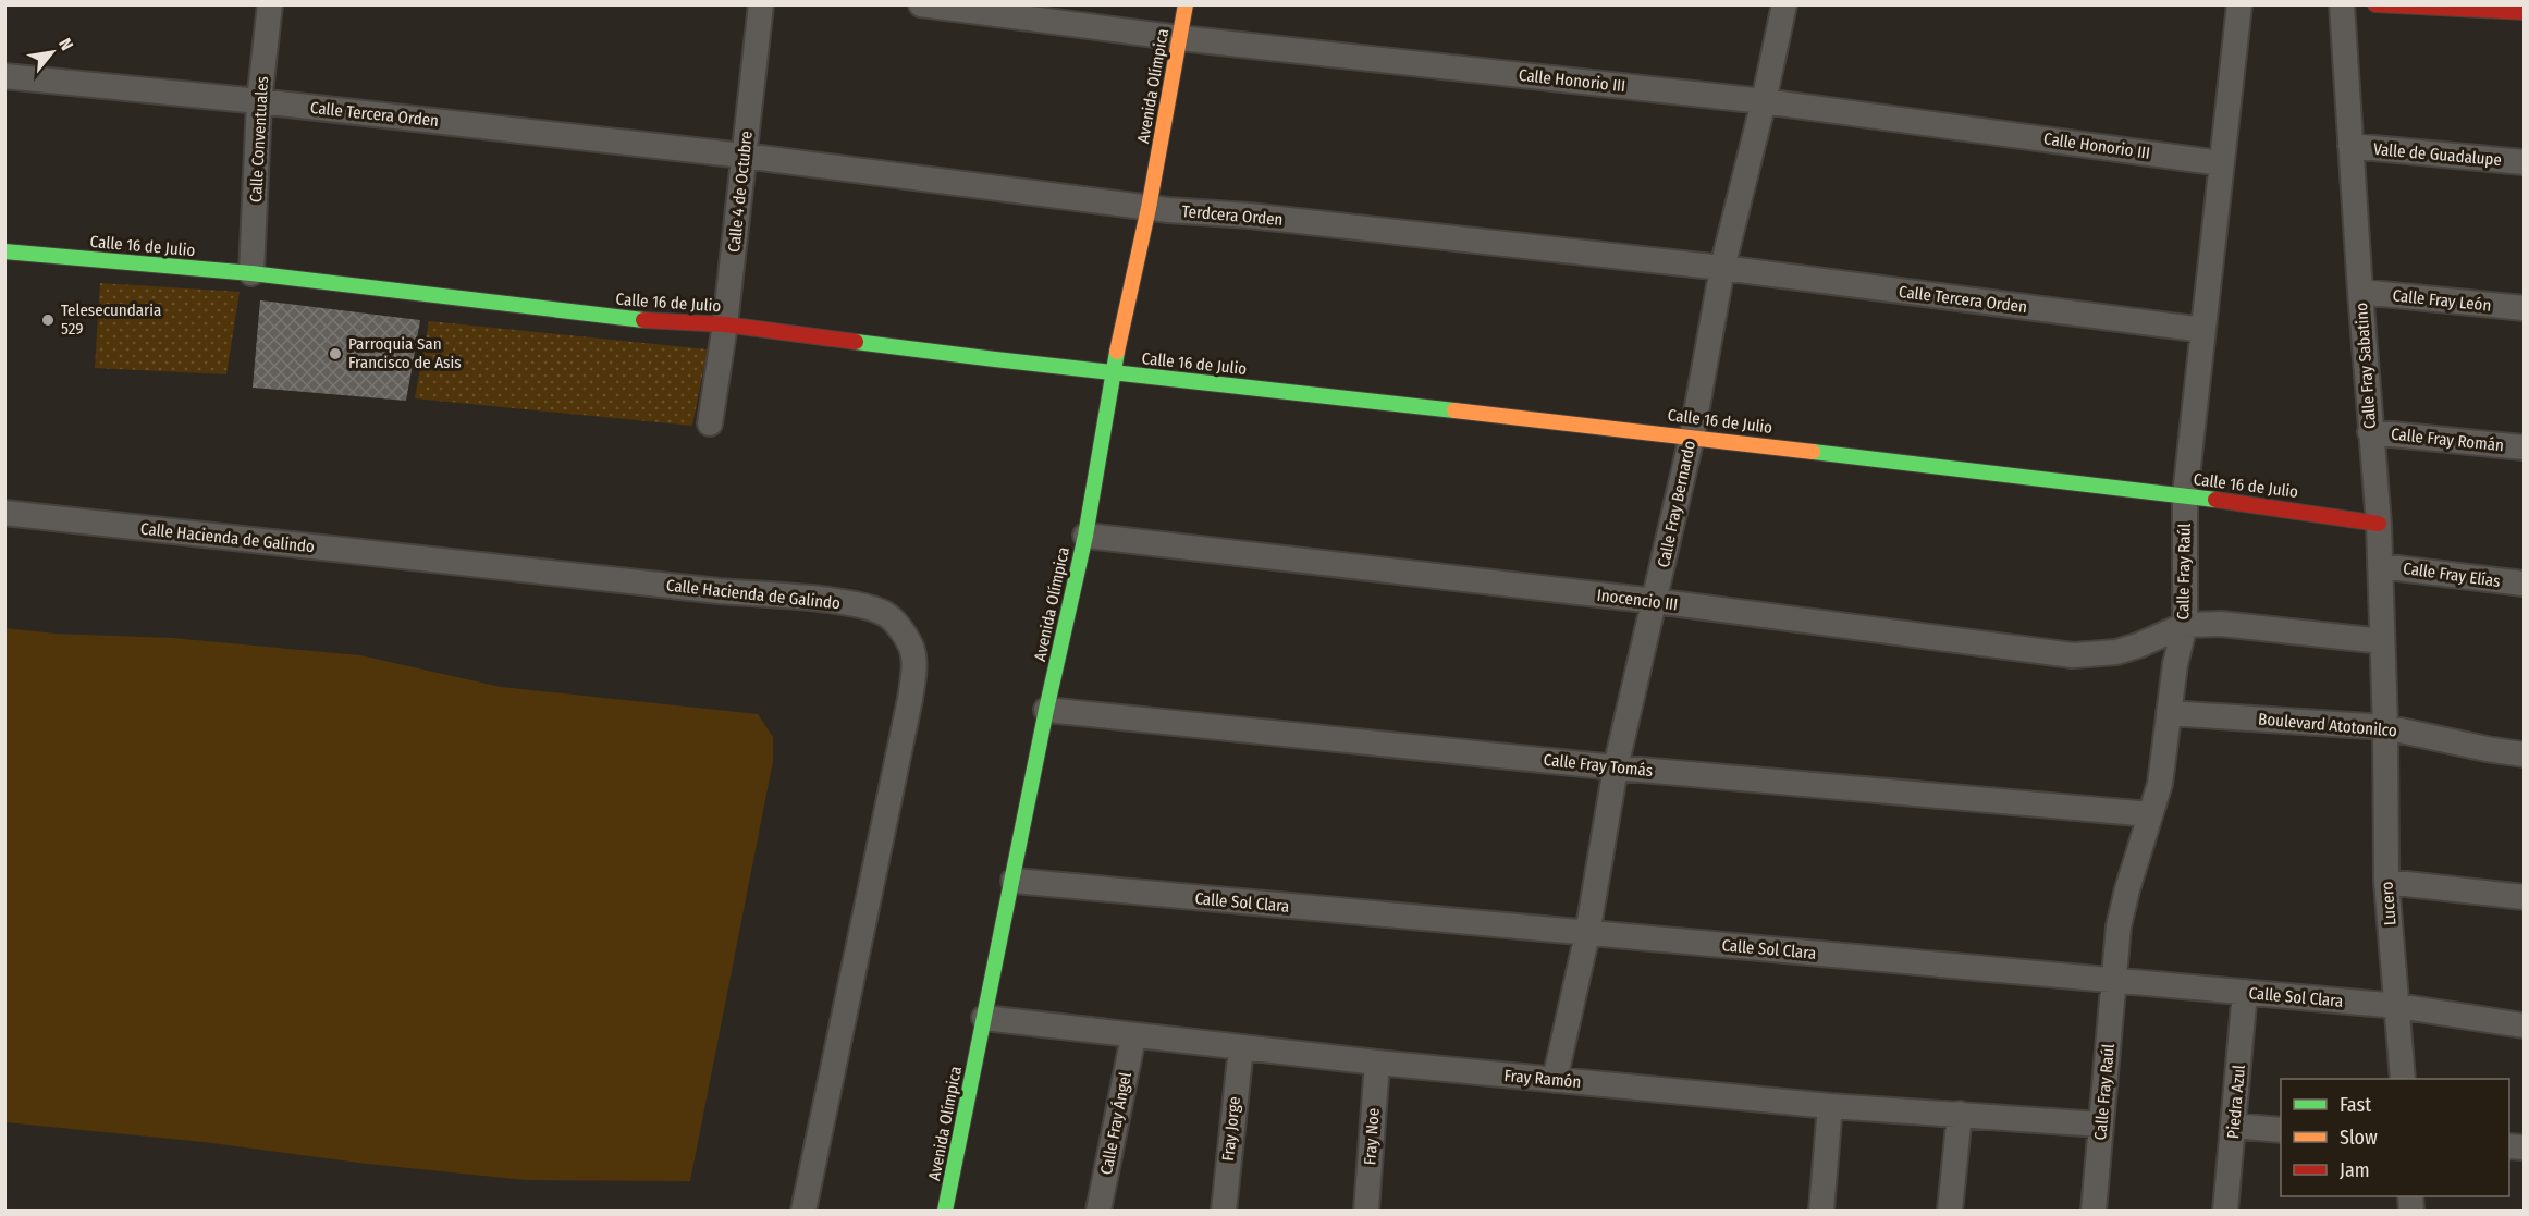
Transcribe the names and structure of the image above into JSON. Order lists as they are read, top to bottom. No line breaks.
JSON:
{"streets":{"street":["Calle Honorio III","Avenida Olímpica","Calle Tercera Orden","Calle Conventuales","Valle de Guadalupe","Calle 4 de Octubre","Terdcera Orden","Calle 16 de Julio","Calle Fray León","Calle Fray Sabatino","Calle Fray Román","Calle Fray Bernardo","Calle Hacienda de Galindo","Calle Fray Raúl","Calle Fray Elías","Inocencio III","Boulevard Atotonilco","Calle Fray Tomás","Calle Sol Clara","Lucero","Fray Ramón","Piedra Azul","Calle Fray Ángel","Fray Jorge","Fray Noe"]},"crossings":[["Calle Honorio III","Avenida Olímpica"],["Calle Honorio III","Calle Fray Bernardo"],["Calle Honorio III","Calle Fray Raúl"],["Avenida Olímpica","Terdcera Orden"],["Avenida Olímpica","Calle 16 de Julio"],["Avenida Olímpica","Inocencio III"],["Avenida Olímpica","Calle Fray Tomás"],["Avenida Olímpica","Calle Sol Clara"],["Avenida Olímpica","Fray Ramón"],["Calle Tercera Orden","Calle Conventuales"],["Calle Tercera Orden","Calle 4 de Octubre"],["Calle Tercera Orden","Terdcera Orden"],["Calle Tercera Orden","Calle Fray Bernardo"],["Calle Tercera Orden","Calle Fray Raúl"],["Calle Conventuales","Calle 16 de Julio"],["Valle de Guadalupe","Calle Fray Sabatino"],["Calle 4 de Octubre","Terdcera Orden"],["Calle 4 de Octubre","Calle 16 de Julio"],["Terdcera Orden","Calle Fray Bernardo"],["Calle 16 de Julio","Calle Fray Sabatino"],["Calle 16 de Julio","Calle Fray Bernardo"],["Calle 16 de Julio","Calle Fray Raúl"],["Calle Fray León","Calle Fray Sabatino"],["Calle Fray Sabatino","Calle Fray Román"],["Calle Fray Sabatino","Calle Fray Elías"],["Calle Fray Sabatino","Boulevard Atotonilco"],["Calle Fray Sabatino","Lucero"],["Calle Fray Bernardo","Inocencio III"],["Calle Fray Bernardo","Calle Fray Tomás"],["Calle Fray Bernardo","Calle Sol Clara"],["Calle Fray Bernardo","Fray Ramón"],["Calle Fray Raúl","Inocencio III"],["Calle Fray Raúl","Boulevard Atotonilco"],["Calle Fray Raúl","Calle Fray Tomás"],["Calle Fray Raúl","Calle Sol Clara"],["Calle Fray Raúl","Fray Ramón"],["Boulevard Atotonilco","Lucero"],["Calle Sol Clara","Lucero"],["Calle Sol Clara","Piedra Azul"],["Fray Ramón","Calle Fray Ángel"],["Fray Ramón","Fray Jorge"],["Fray Ramón","Fray Noe"]],"places":["Telesecundaria 529","Parroquia San Francisco de Asis"],"legend":["Fast","Slow","Jam"],"north":"top right"}
